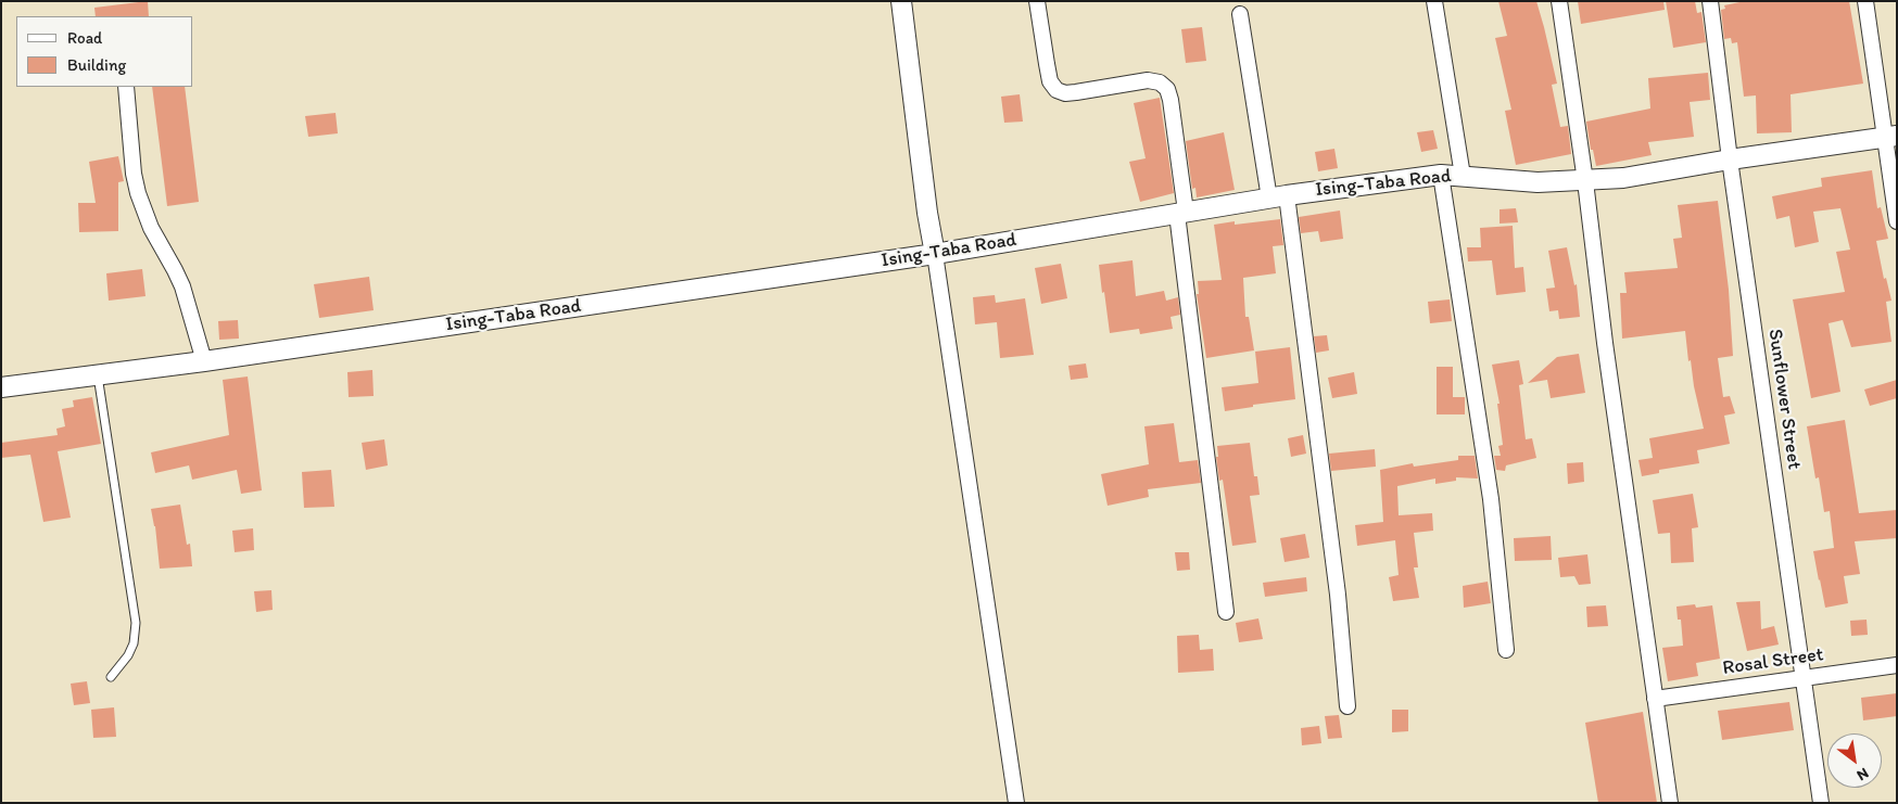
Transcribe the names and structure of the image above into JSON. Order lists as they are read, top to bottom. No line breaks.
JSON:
{"streets":{"street":["Ising-Taba Road","Sunflower Street","Rosal Street"]},"crossings":[["Ising-Taba Road","Sunflower Street"],["Sunflower Street","Rosal Street"]],"legend":["Road","Building"],"north":"bottom right"}
